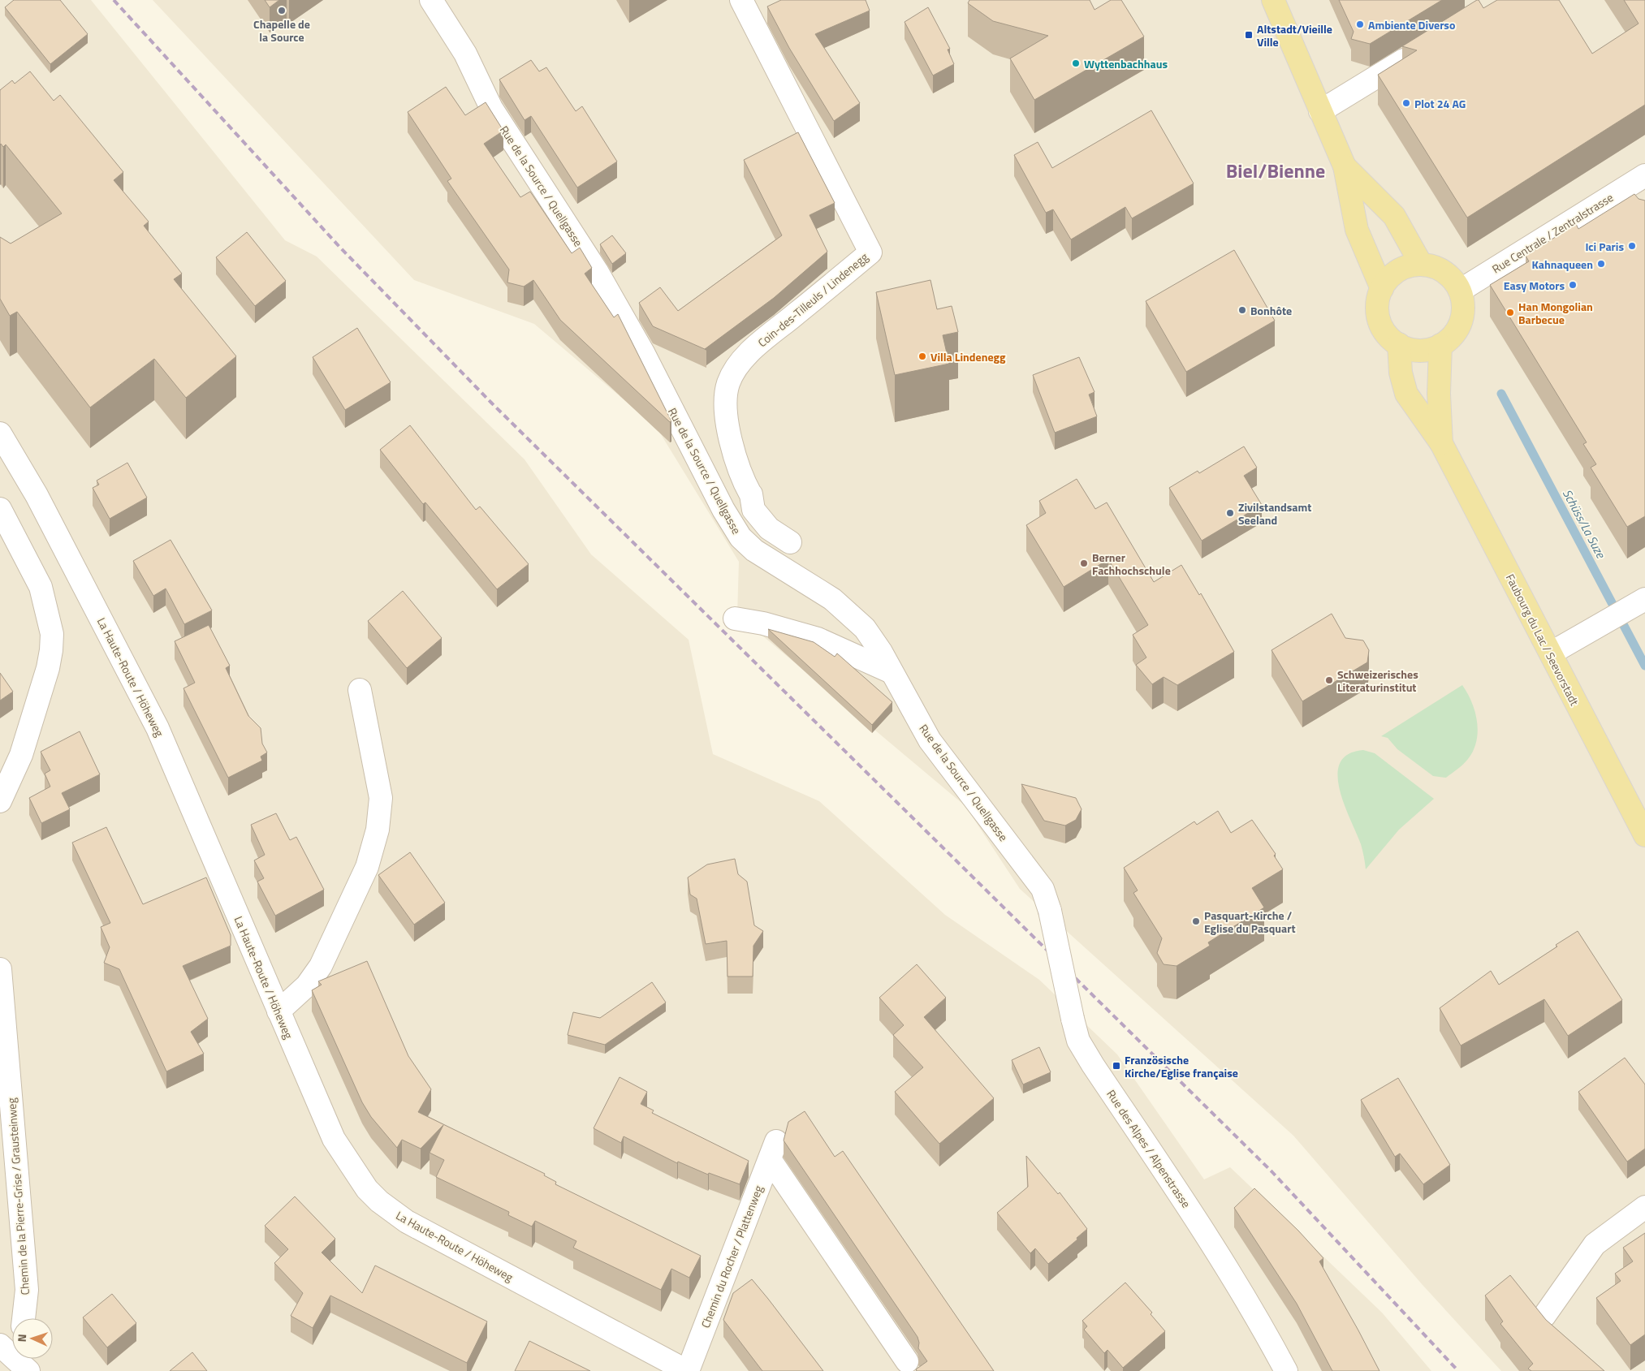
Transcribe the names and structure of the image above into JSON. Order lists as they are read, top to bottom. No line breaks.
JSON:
{"streets":{"main road":["Faubourg du Lac / Seevorstadt"],"street":["Rue de la Source / Quellgasse","Rue Centrale / Zentralstrasse","Coin-des-Tilleuls / Lindenegg","La Haute-Route / Höheweg","Rue des Alpes / Alpenstrasse","Chemin de la Pierre-Grise / Grausteinweg","Chemin du Rocher / Plattenweg"]},"crossings":[["Rue de la Source / Quellgasse","Rue des Alpes / Alpenstrasse"],["Rue Centrale / Zentralstrasse","Faubourg du Lac / Seevorstadt"],["La Haute-Route / Höheweg","Chemin du Rocher / Plattenweg"]],"districts":["Biel/Bienne"],"water":["Schüss/La Suze"],"places":{"other":["Chapelle de la Source","Ambiente Diverso","Wyttenbachhaus","Plot 24 AG","Ici Paris","Kahnaqueen","Easy Motors","Bonhôte","Han Mongolian Barbecue","Villa Lindenegg","Zivilstandsamt Seeland","Berner Fachhochschule","Schweizerisches Literaturinstitut","Pasquart-Kirche / Eglise du Pasquart"],"transit":["Altstadt/Vieille Ville","Französische Kirche/Eglise française"]},"north":"left"}
